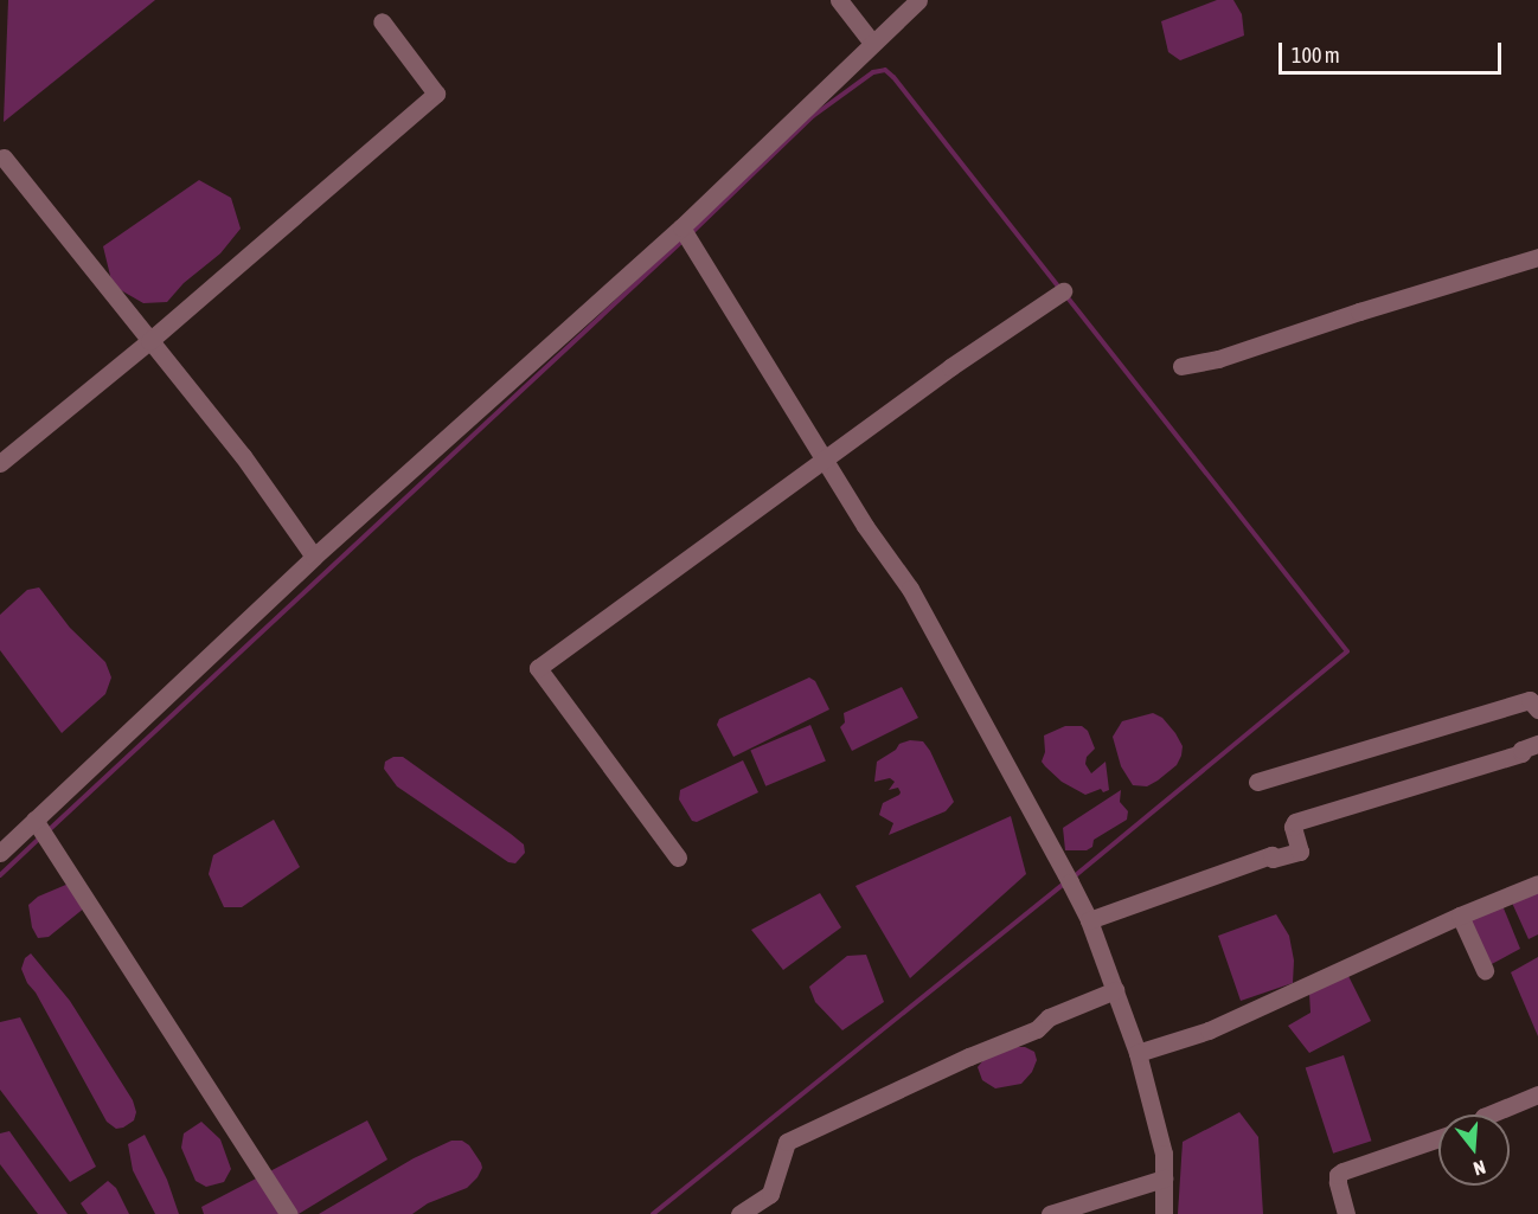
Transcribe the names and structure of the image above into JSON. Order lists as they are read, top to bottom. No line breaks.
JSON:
{"scale_bar":"100 m","north":"bottom"}
